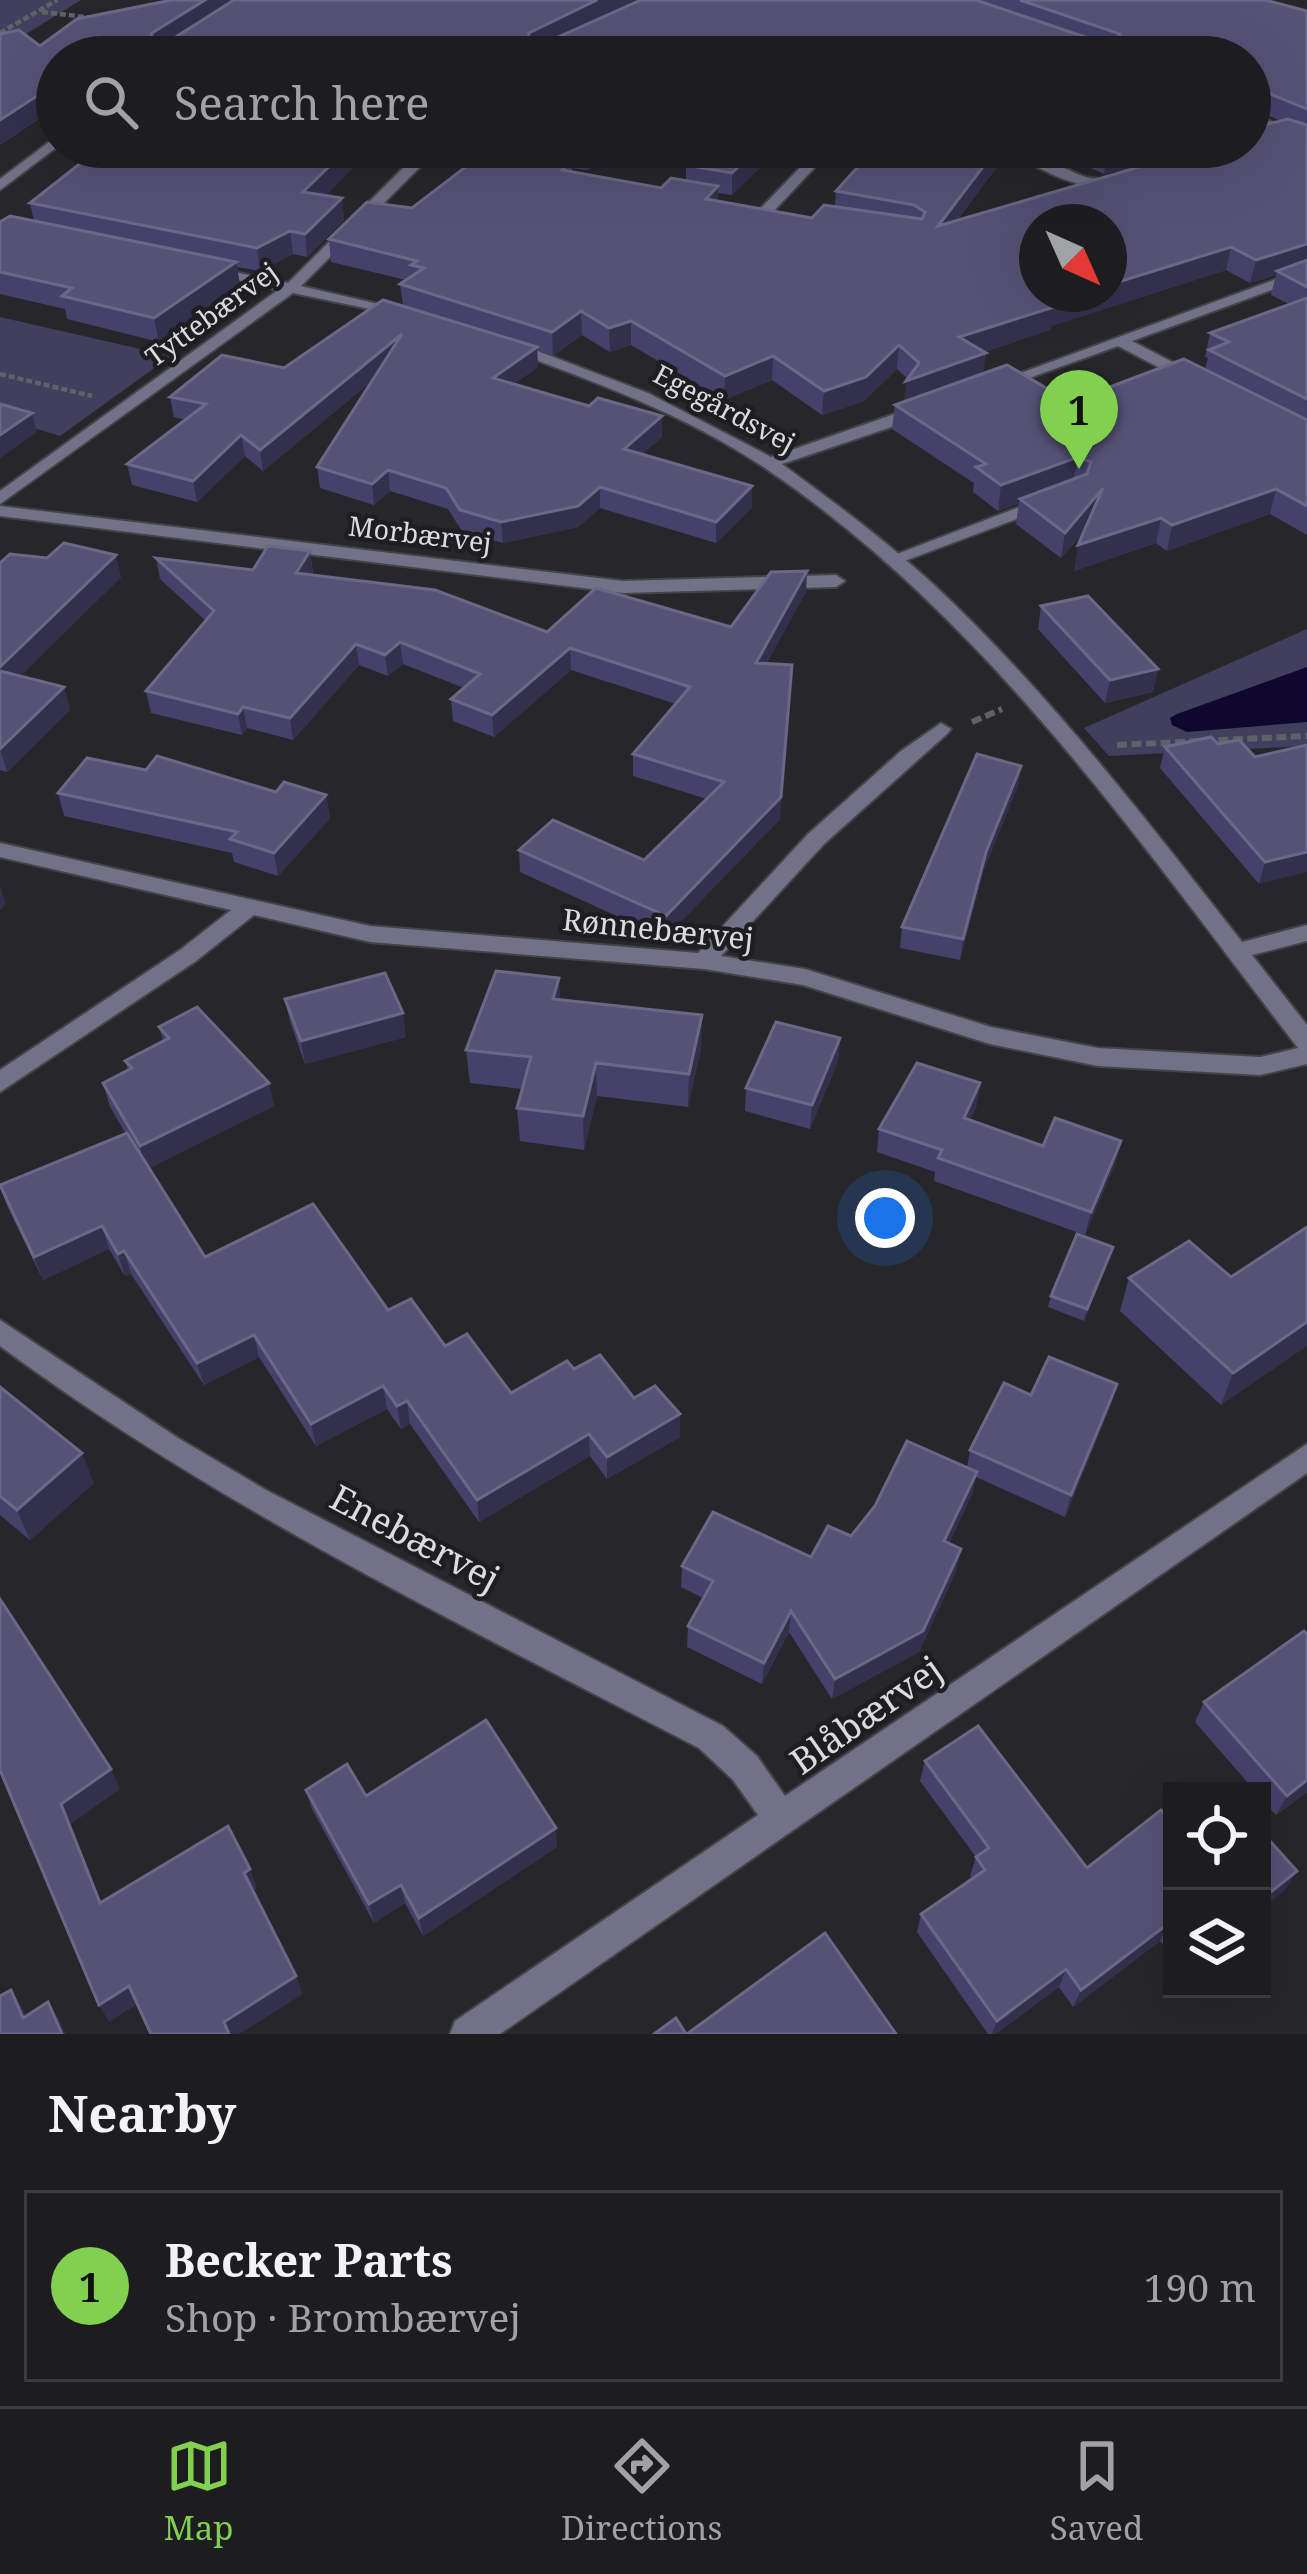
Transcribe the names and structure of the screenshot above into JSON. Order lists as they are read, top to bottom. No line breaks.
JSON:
{"streets":{"street":["Tyttebærvej","Egegårdsvej","Morbærvej","Rønnebærvej","Enebærvej","Blåbærvej"]},"crossings":[["Enebærvej","Blåbærvej"]],"north":"bottom right","page":{"search":"Search here","pins":"1","heading":"Nearby","list":[{"mark":"1","name":"Becker Parts","note":"Shop · Brombærvej","value":"190 m"}],"nav":["Map","Directions","Saved"]}}
